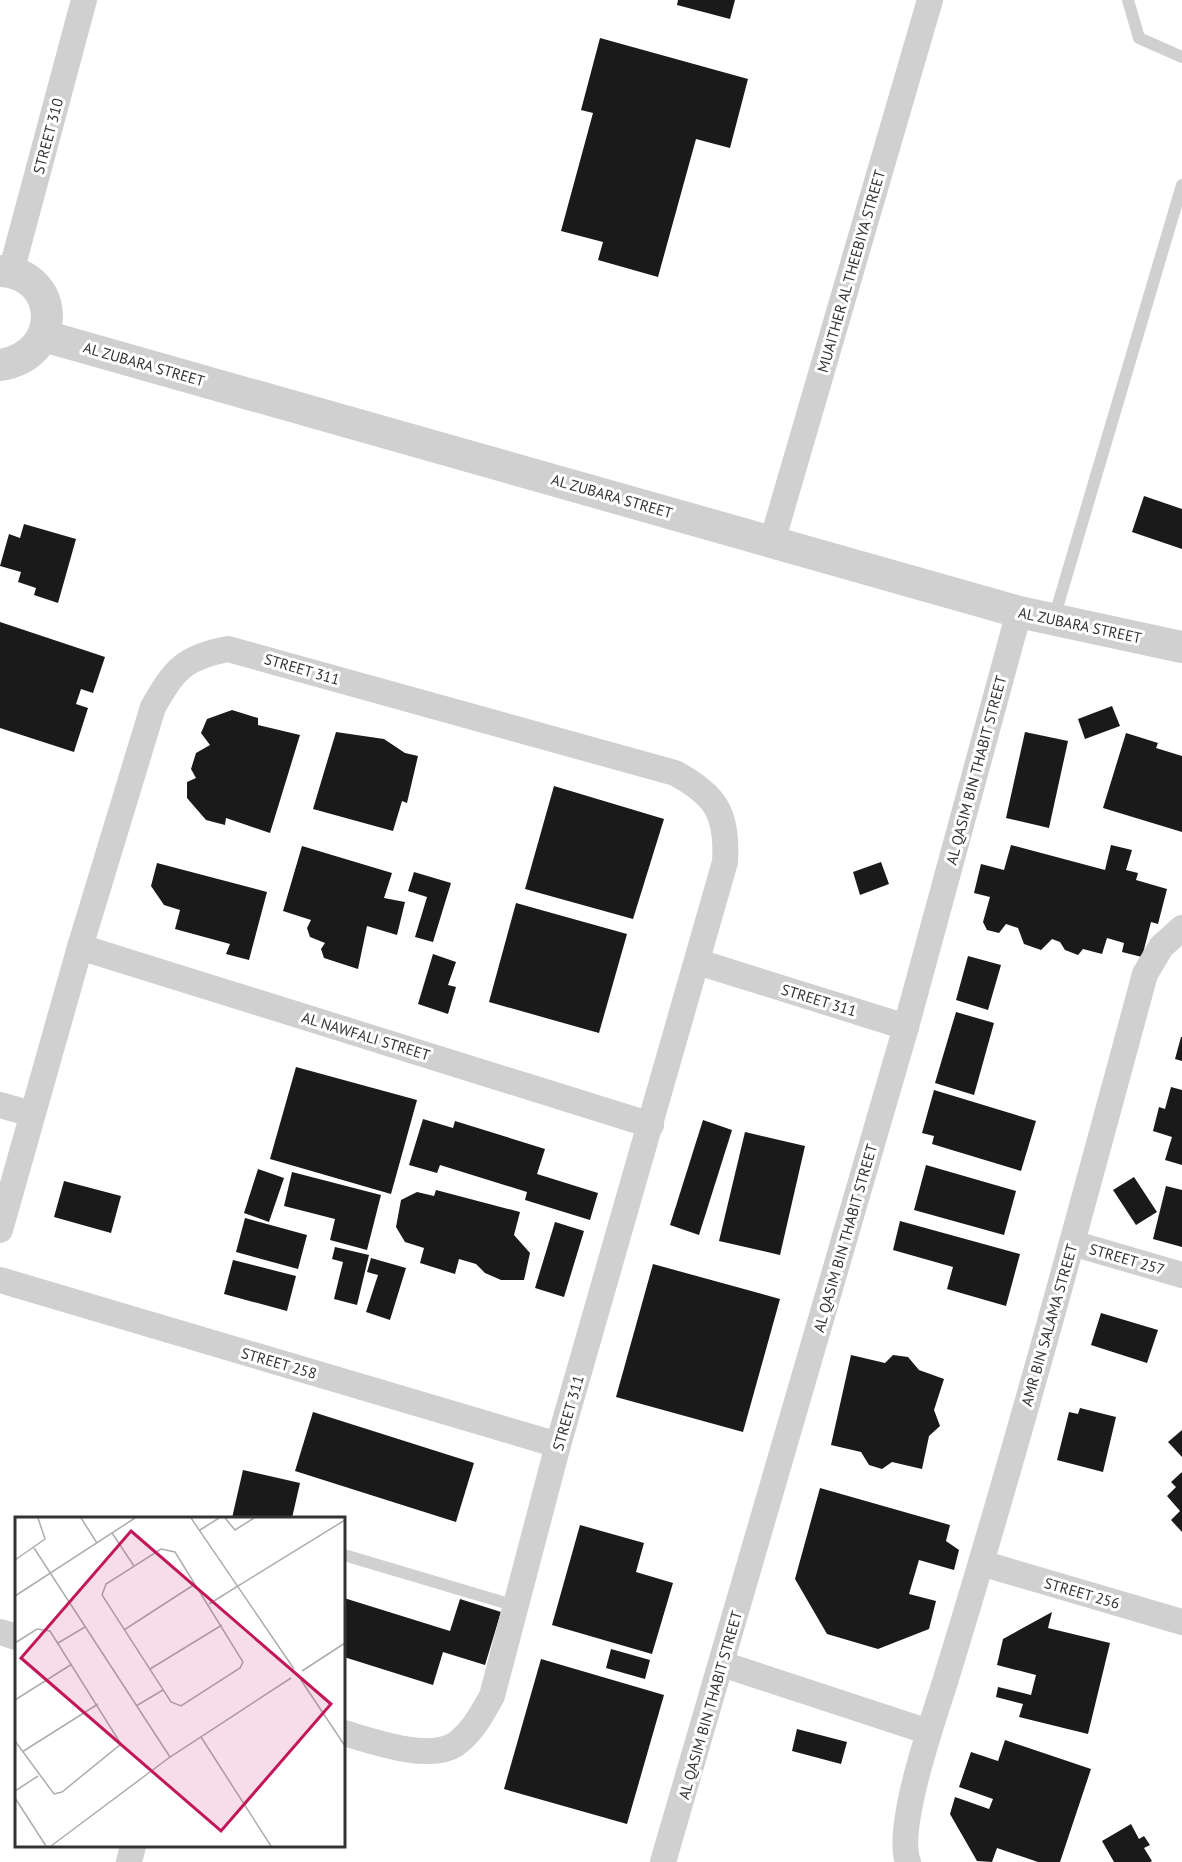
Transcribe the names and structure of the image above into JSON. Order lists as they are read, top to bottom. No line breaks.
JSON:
{"streets":{"street":["STREET 310","MUAITHER AL THEEBIYA STREET","AL ZUBARA STREET","STREET 311","AL QASIM BIN THABIT STREET","AL NAWFALI STREET","STREET 257","AMR BIN SALAMA STREET","STREET 258","STREET 256"]},"crossings":[["MUAITHER AL THEEBIYA STREET","AL ZUBARA STREET"],["AL ZUBARA STREET","AL QASIM BIN THABIT STREET"],["STREET 311","AL QASIM BIN THABIT STREET"],["STREET 311","AL NAWFALI STREET"],["STREET 311","STREET 258"],["STREET 257","AMR BIN SALAMA STREET"],["AMR BIN SALAMA STREET","STREET 256"]]}
